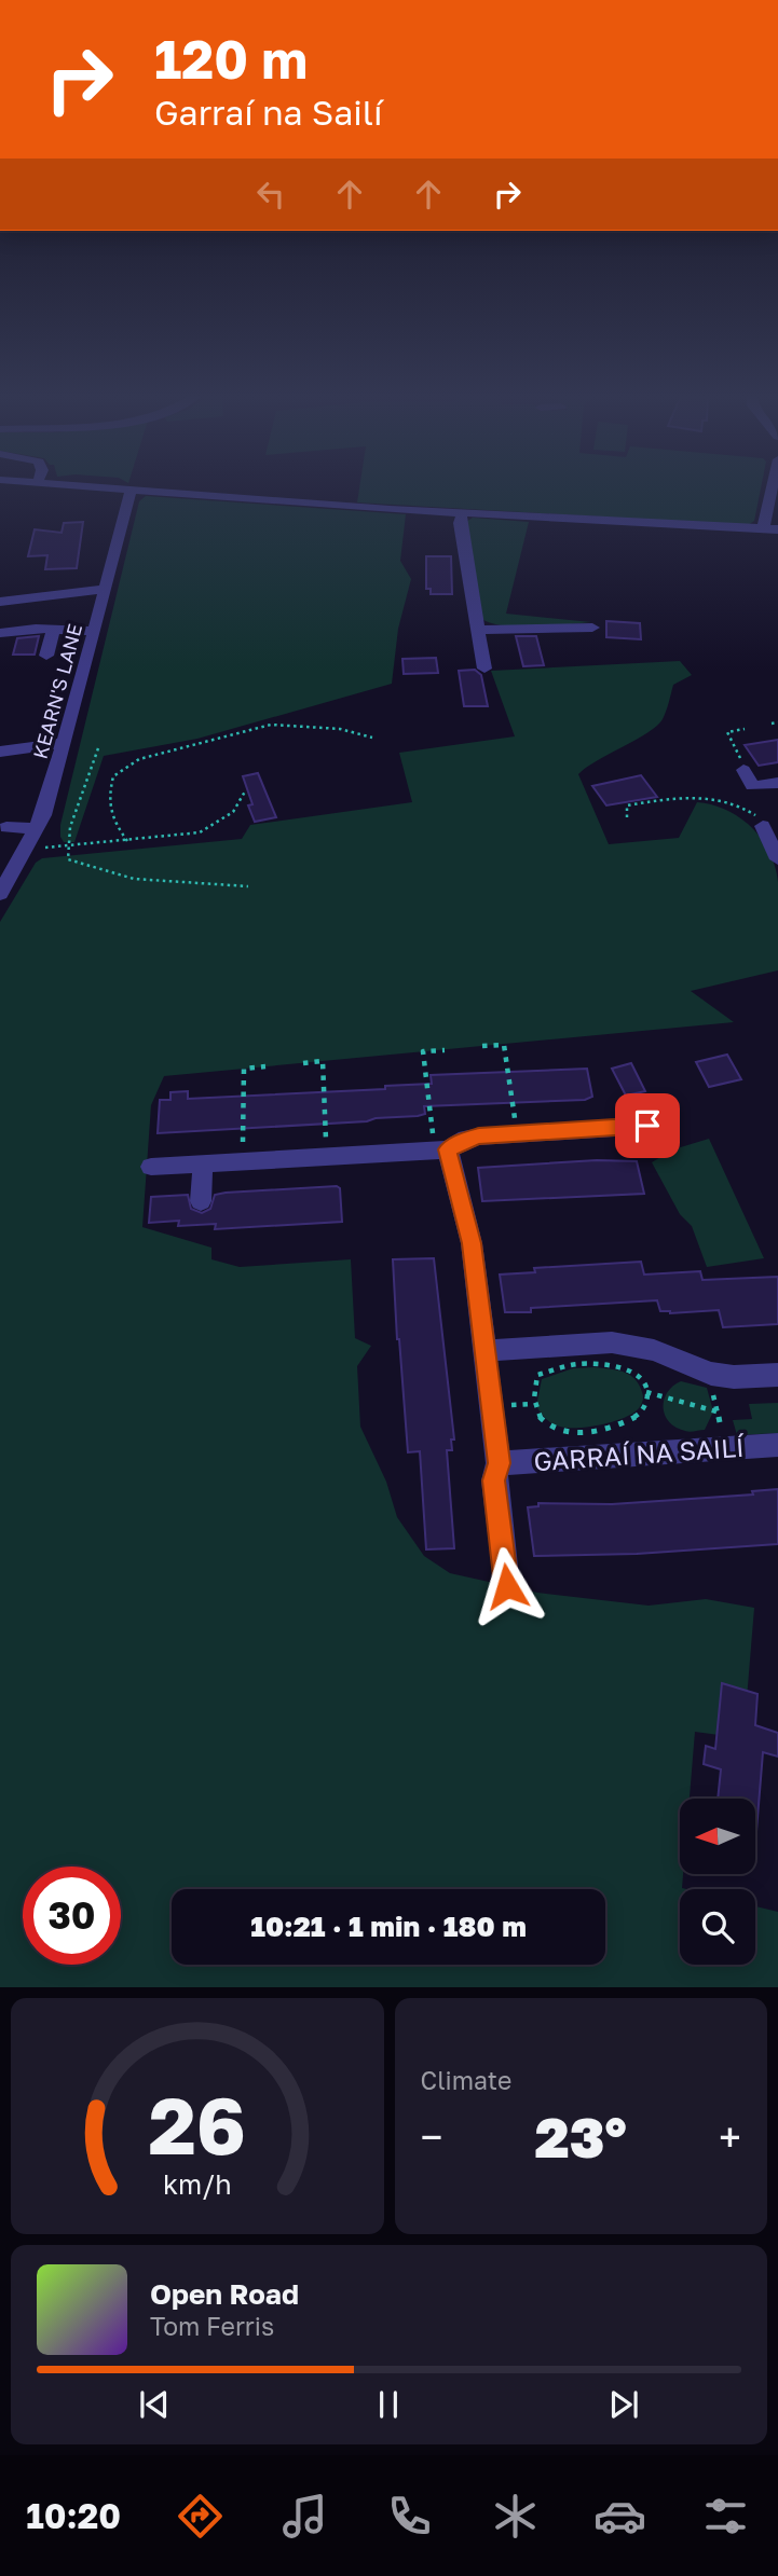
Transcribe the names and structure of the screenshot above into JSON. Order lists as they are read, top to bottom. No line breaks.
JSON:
{"streets":{"street":["KEARN'S LANE","GARRAÍ NA SAILÍ"]},"north":"left","page":{"turn":["120 m","Garraí na Sailí"],"limit":"30","trip":"10:21 · 1 min · 180 m","tile":"Climate","heat":["−","23°","+"],"song":["Open Road","Tom Ferris"],"tabs":"10:20","gauge":["26","km/h"]}}
